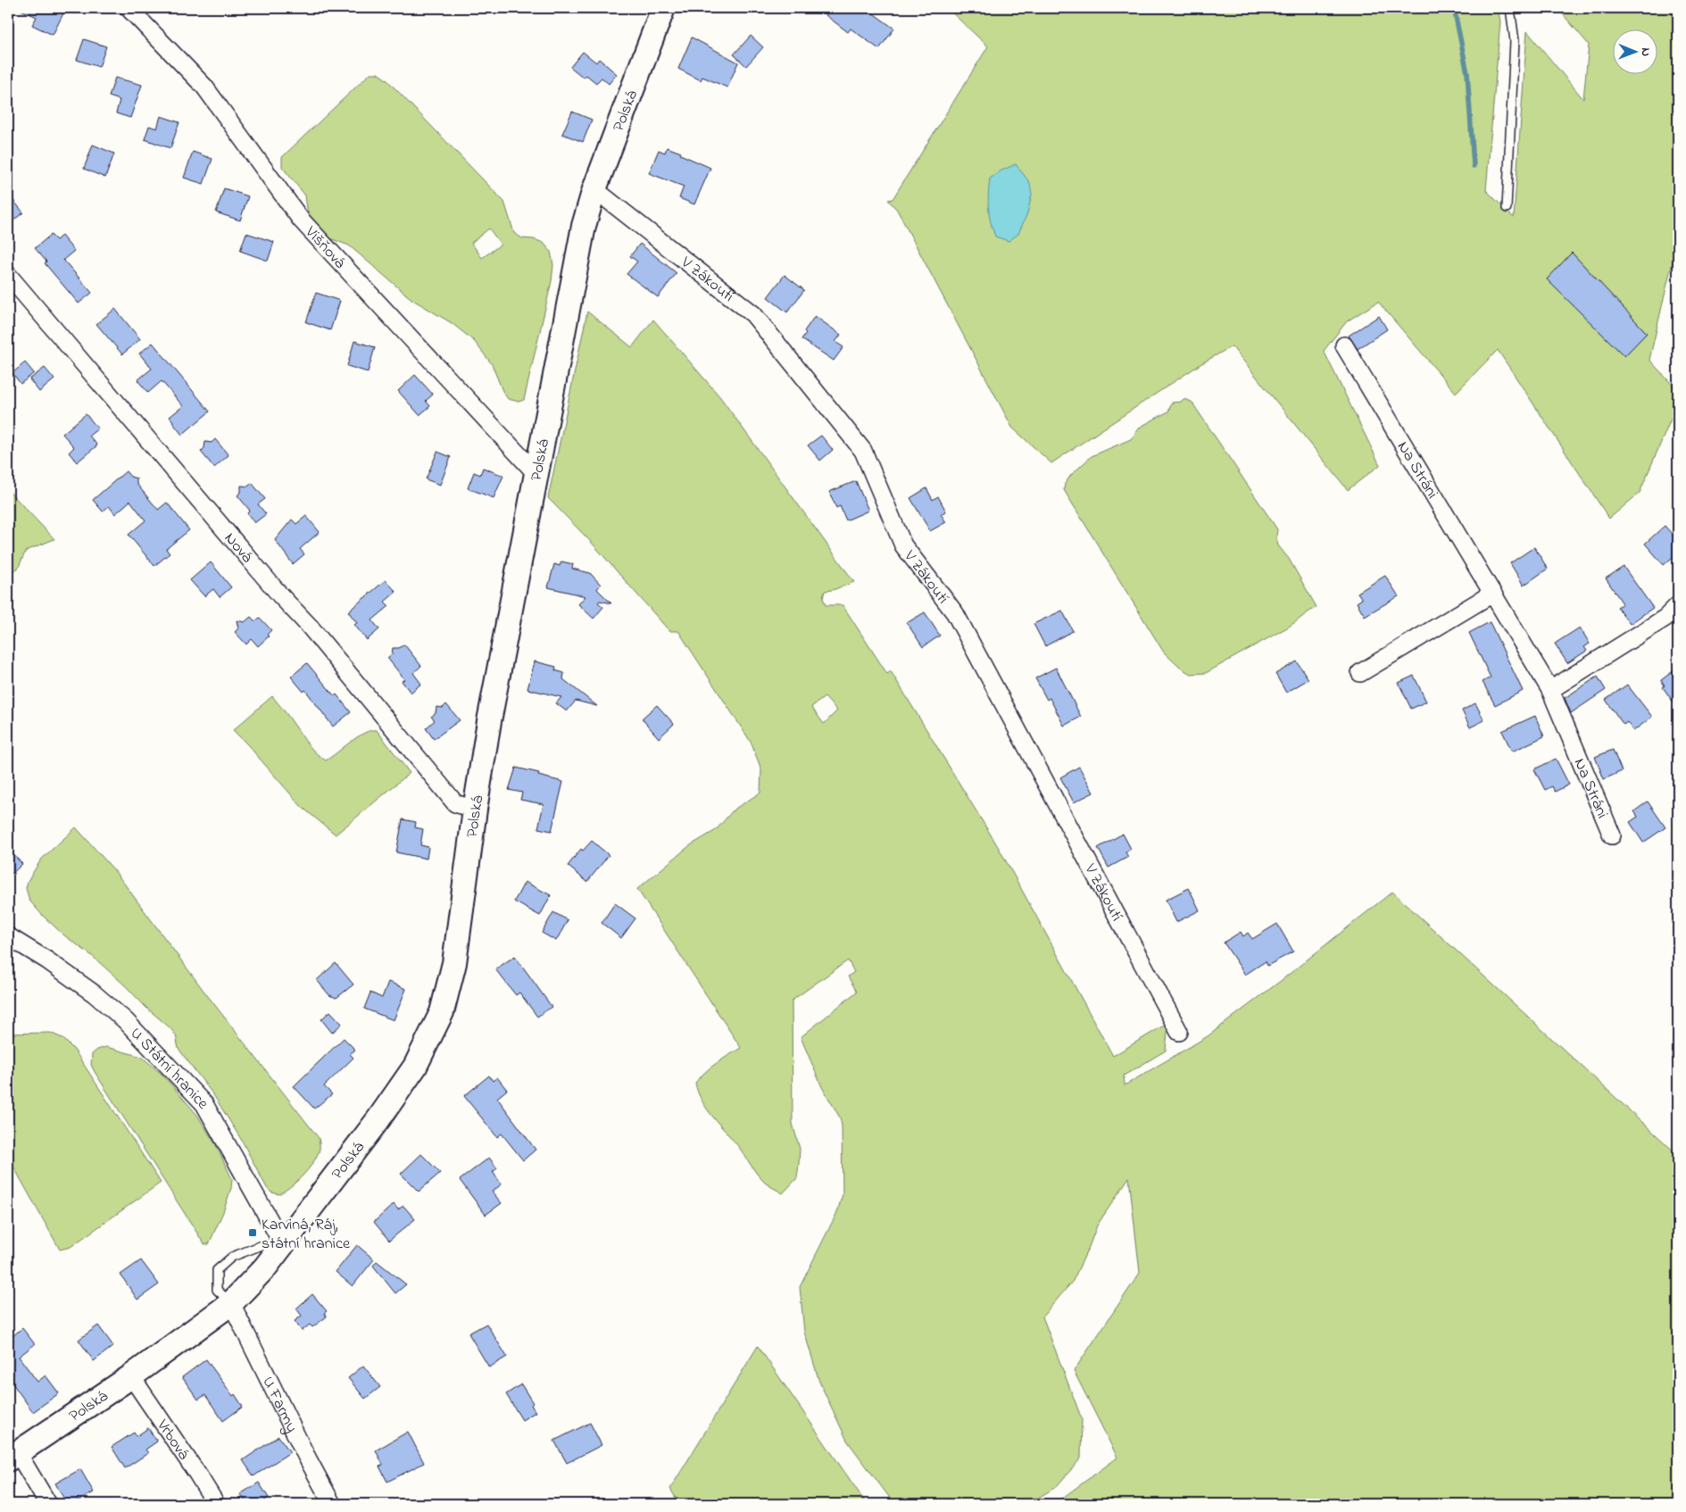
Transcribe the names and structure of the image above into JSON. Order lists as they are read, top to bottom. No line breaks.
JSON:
{"streets":{"street":["Polská","Višňová","V Zákoutí","Na Stráni","Nová","U Státní hranice","U Farmy","Vrbová"]},"crossings":[["Polská","Višňová"],["Polská","V Zákoutí"],["Polská","Nová"],["Polská","U Státní hranice"],["Polská","U Farmy"],["Polská","Vrbová"]],"places":{"transit":["Karviná, Ráj, státní hranice"]},"north":"right"}
